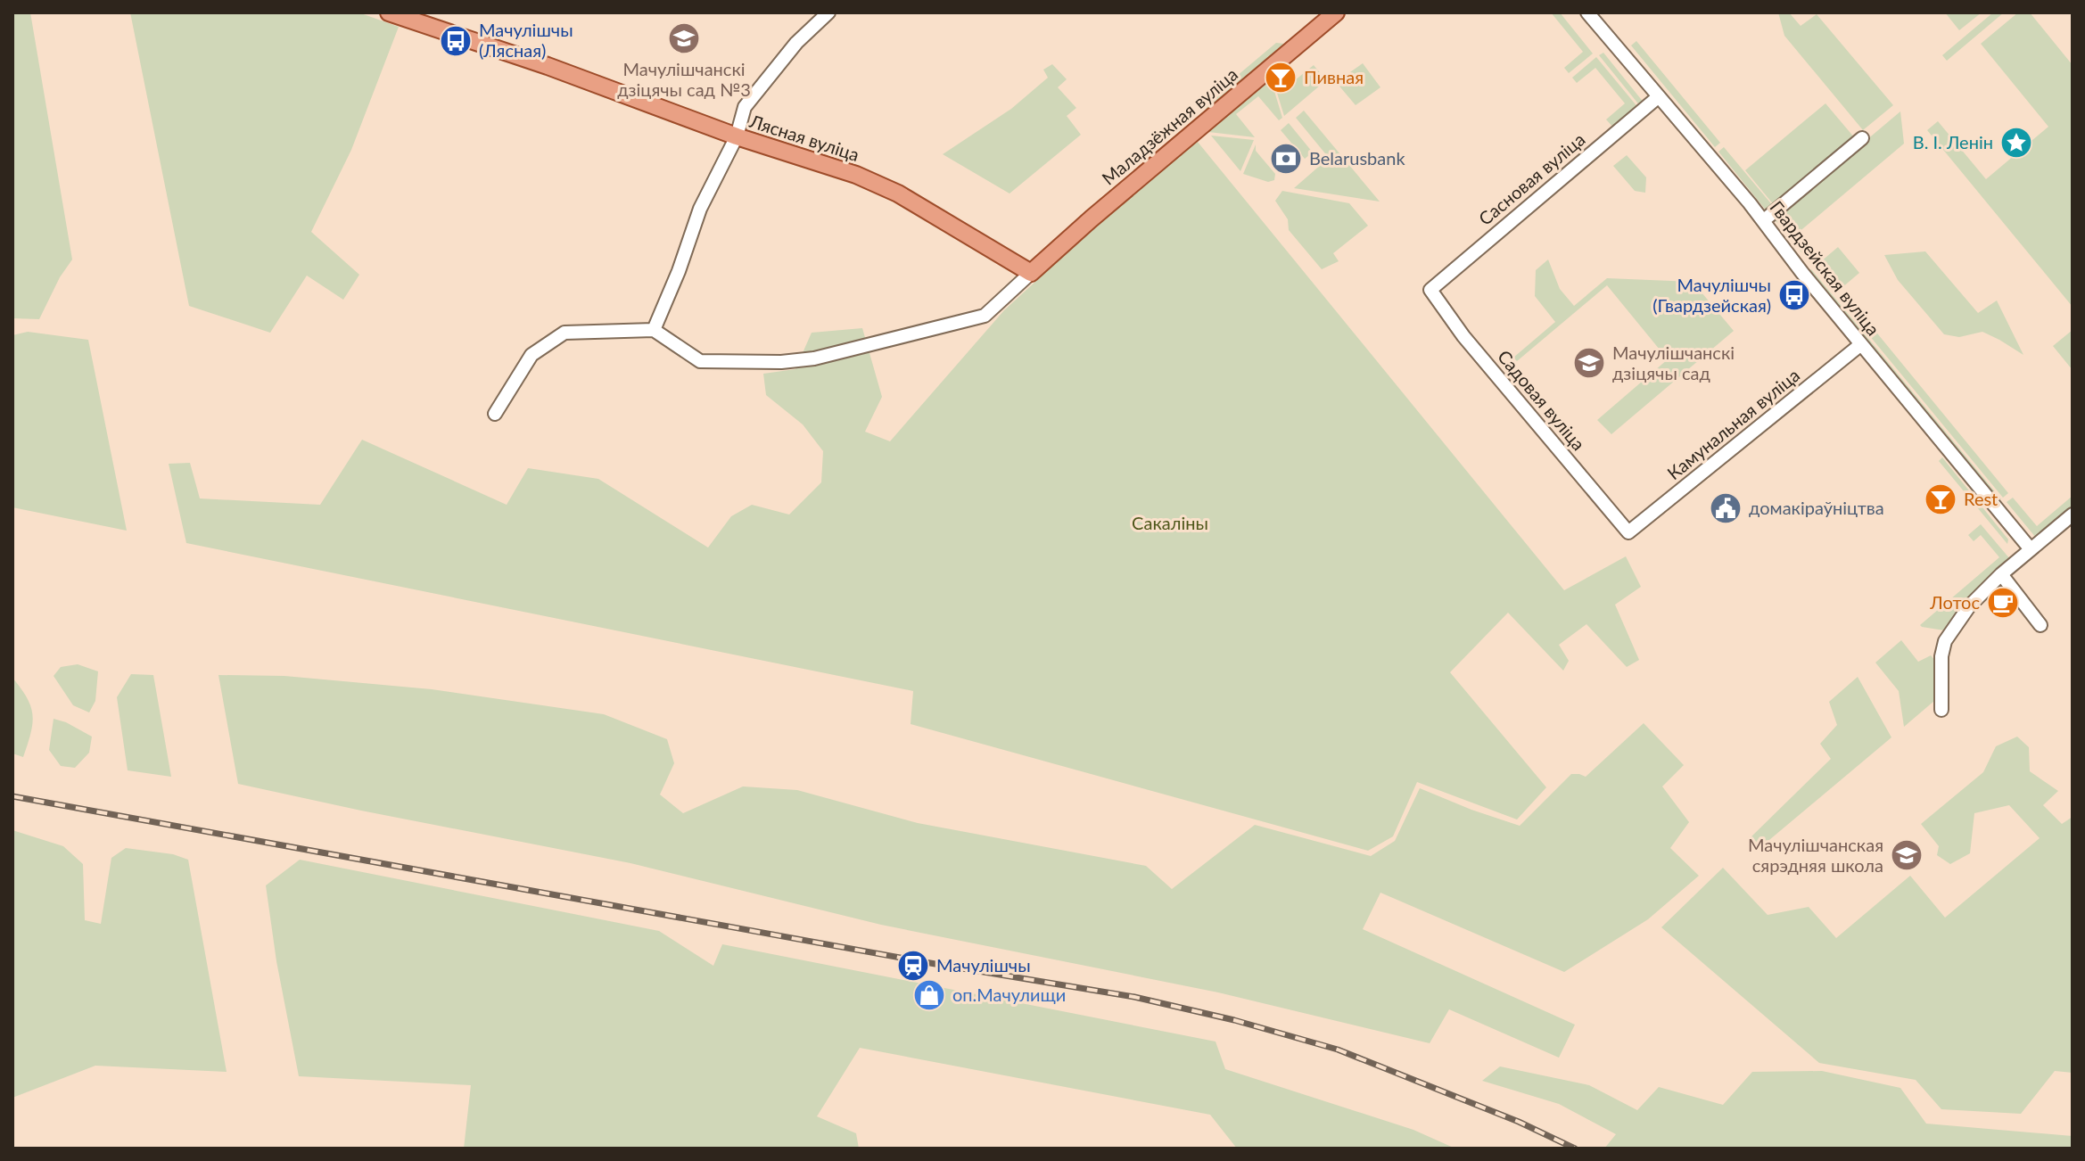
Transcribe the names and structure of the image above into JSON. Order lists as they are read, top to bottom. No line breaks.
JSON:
{"streets":{"main road":["Маладзёжная вуліца","Лясная вуліца"],"street":["Сасновая вуліца","Гвардзейская вуліца","Садовая вуліца","Камунальная вуліца"]},"crossings":[["Маладзёжная вуліца","Лясная вуліца"],["Сасновая вуліца","Гвардзейская вуліца"],["Сасновая вуліца","Садовая вуліца"],["Гвардзейская вуліца","Камунальная вуліца"],["Садовая вуліца","Камунальная вуліца"]],"parks":["Сакаліны"],"places":{"school or university":["Мачулішчанскі дзіцячы сад №3","Мачулішчанскі дзіцячы сад","Мачулішчанская сярэдняя школа"],"bus stop":["Мачулішчы (Лясная)","Мачулішчы (Гвардзейская)"],"bar":["Пивная","Rest"],"place":["В. І. Ленін"],"bank":["Belarusbank"],"public building":["домакіраўніцтва"],"cafe":["Лотос"],"station":["Мачулішчы"],"shop":["оп.Мачулищи"]}}
